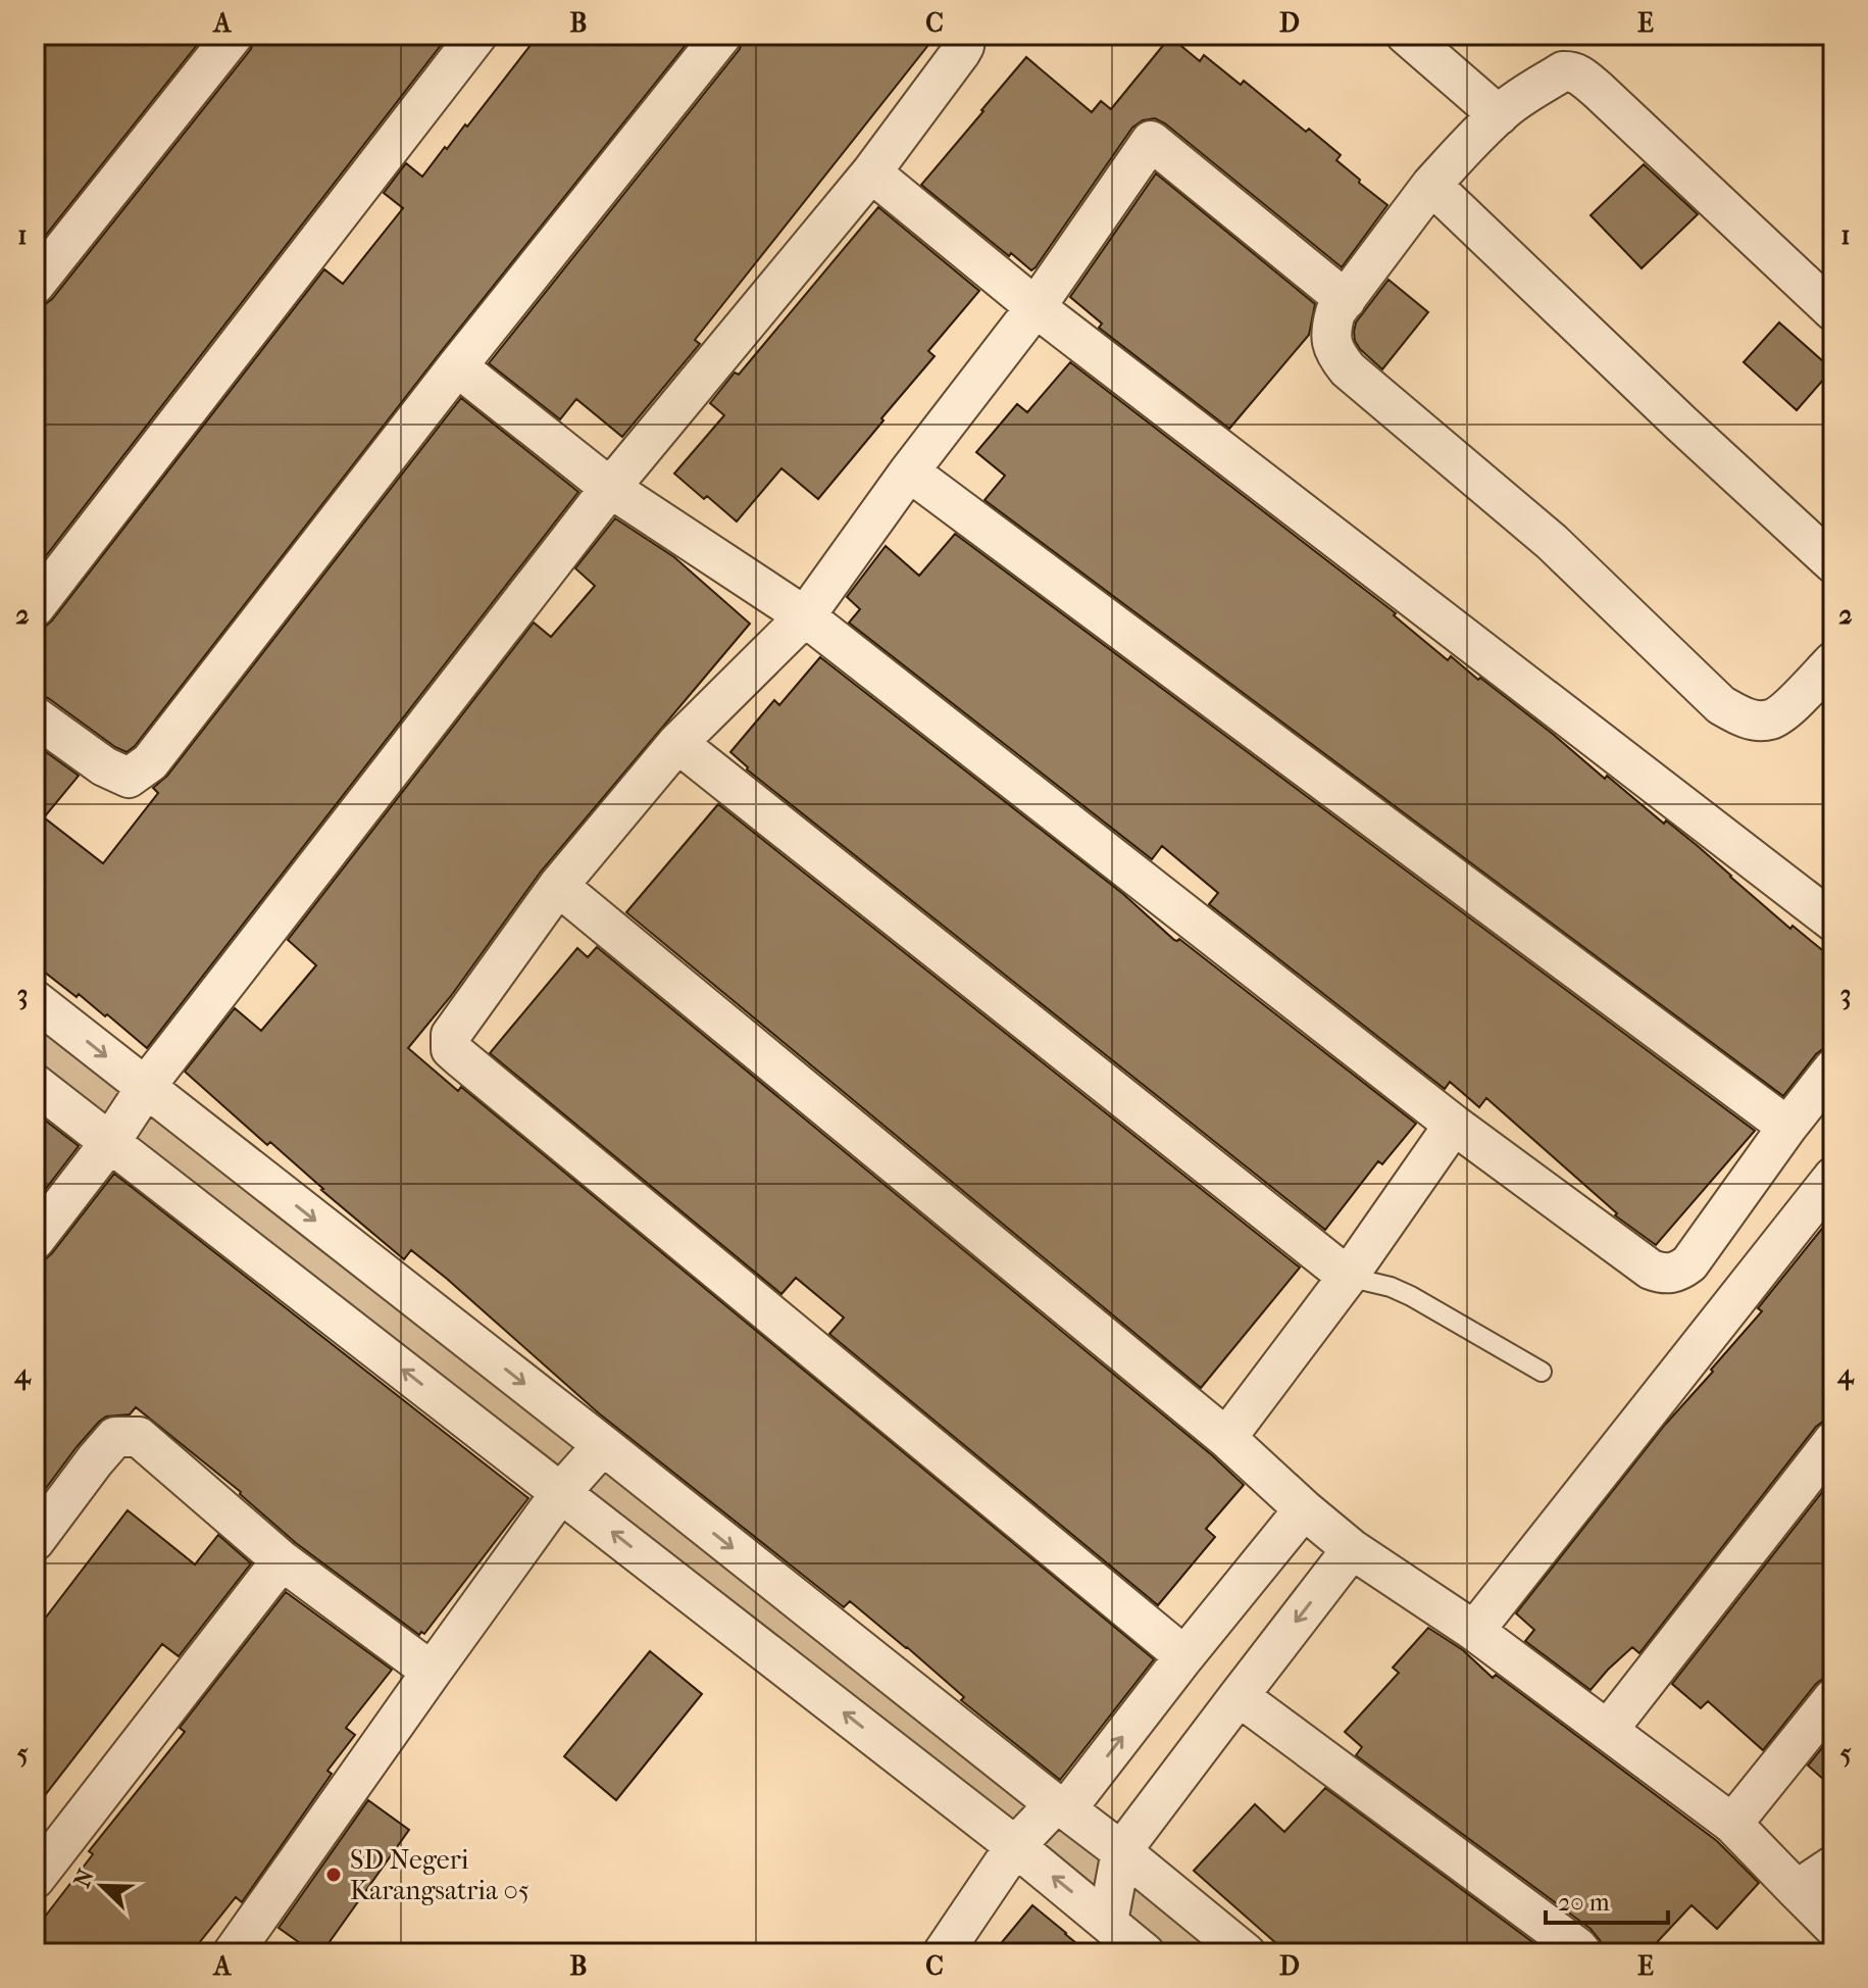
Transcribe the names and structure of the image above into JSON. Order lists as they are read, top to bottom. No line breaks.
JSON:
{"places":["SD Negeri Karangsatria 05"],"scale_bar":"20 m","north":"top left","grid":{"columns":["A","B","C","D","E"],"rows":["1","2","3","4","5"]}}
